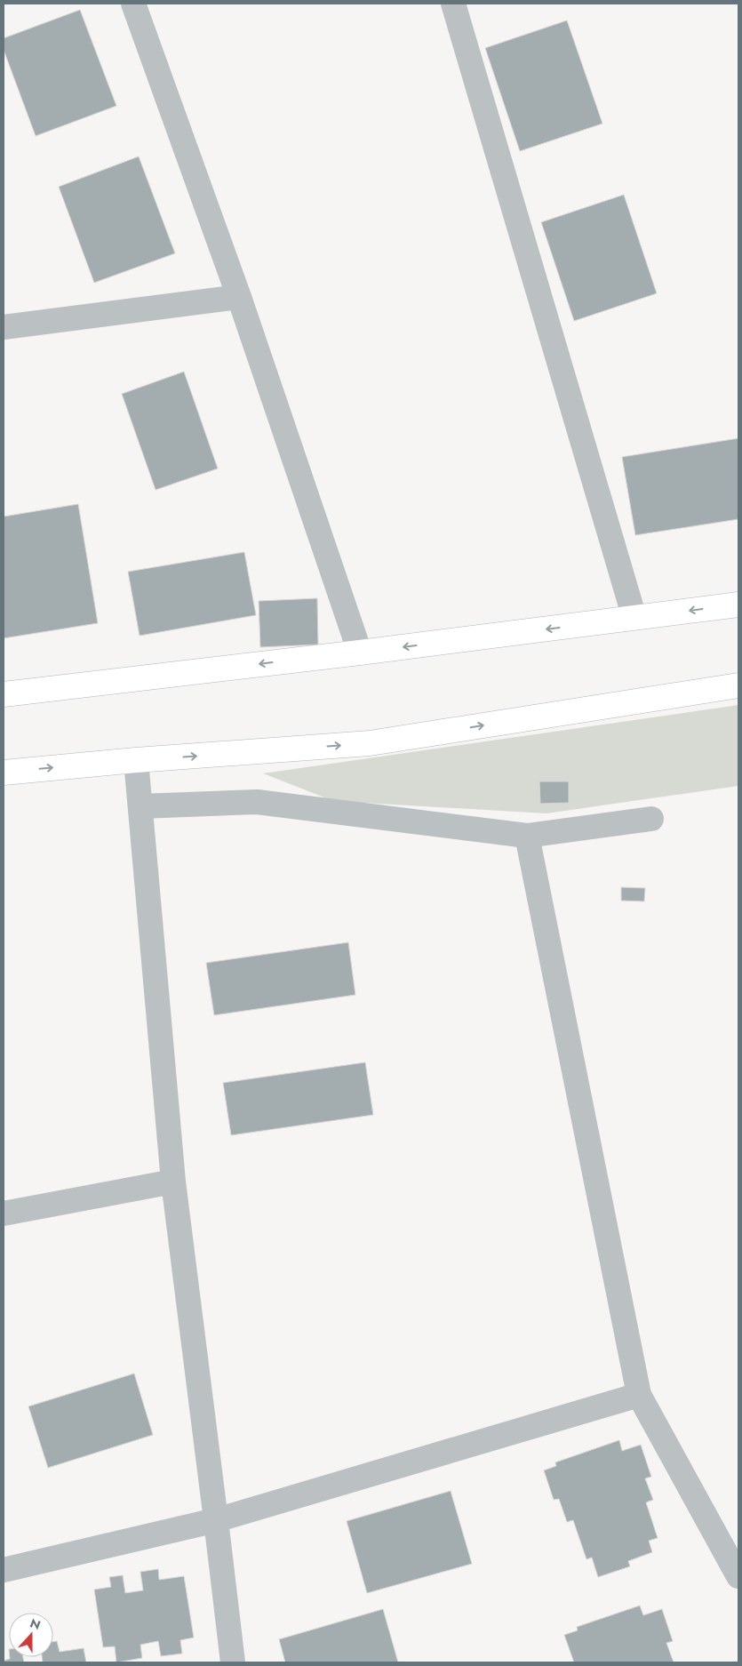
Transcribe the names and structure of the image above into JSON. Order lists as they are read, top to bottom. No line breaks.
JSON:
{"north":"top"}
